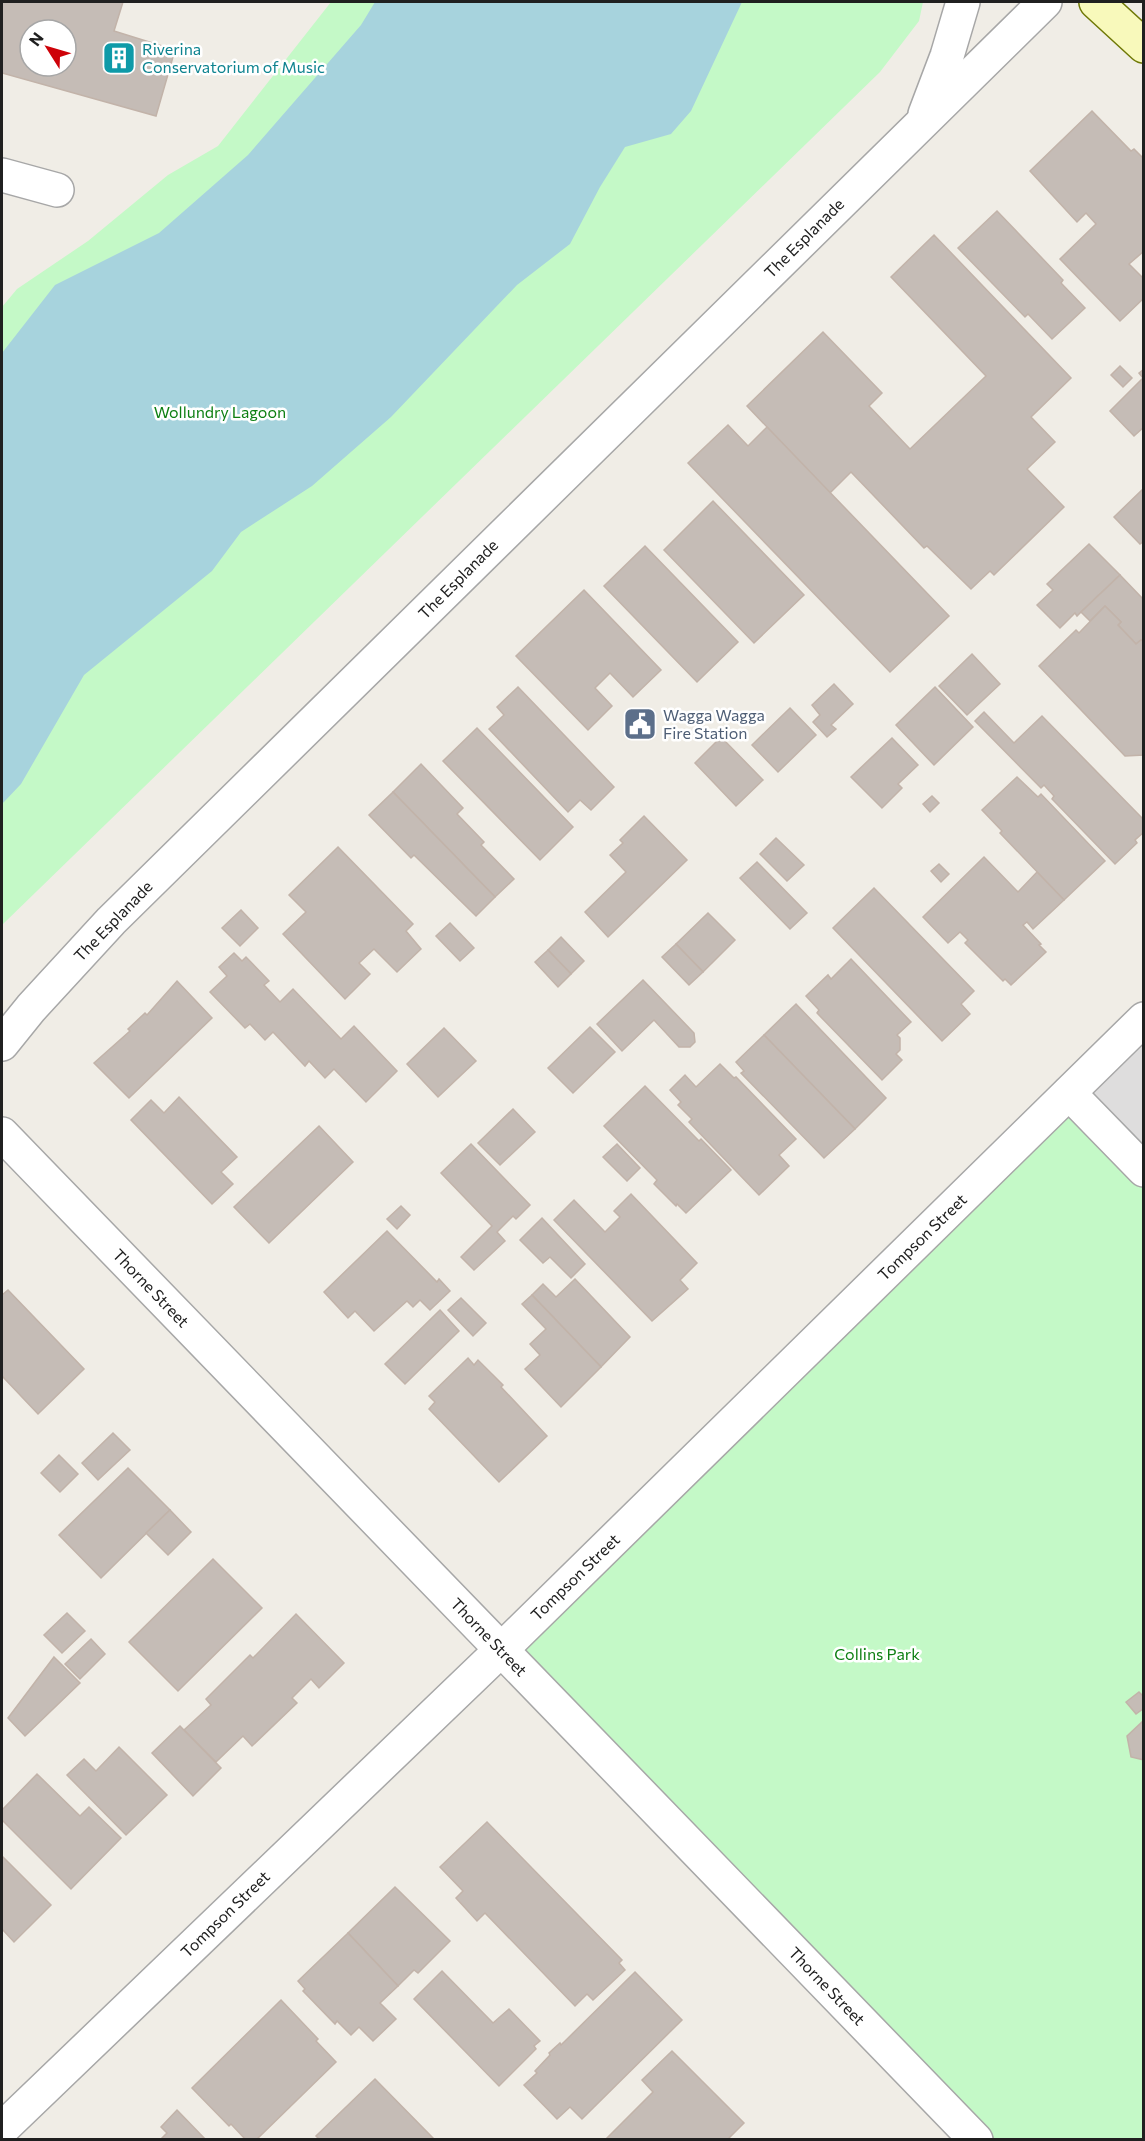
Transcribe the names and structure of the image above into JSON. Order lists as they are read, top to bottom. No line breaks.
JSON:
{"streets":{"street":["The Esplanade","Tompson Street","Thorne Street"]},"crossings":[["Tompson Street","Thorne Street"]],"parks":["Wollundry Lagoon","Collins Park"],"places":{"building":["Riverina Conservatorium of Music"],"public building":["Wagga Wagga Fire Station"]},"north":"top left"}
